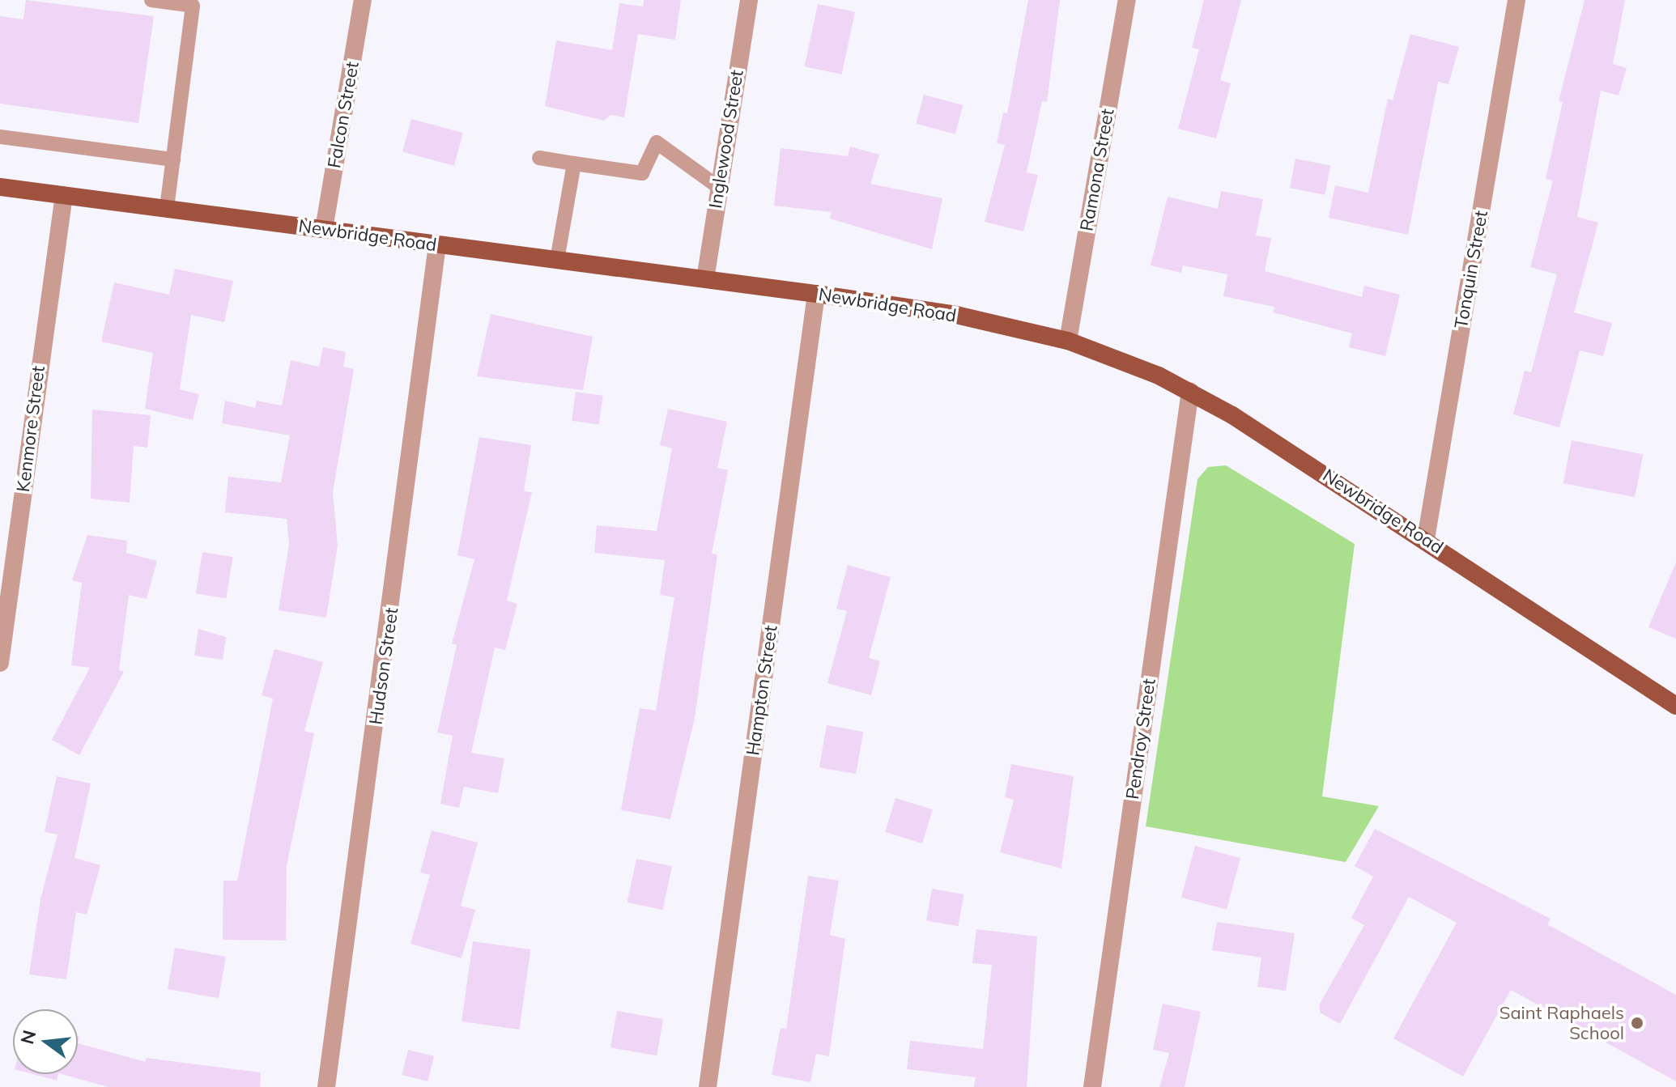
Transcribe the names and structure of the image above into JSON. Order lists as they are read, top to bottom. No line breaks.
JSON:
{"streets":{"main road":["Newbridge Road"],"street":["Falcon Street","Inglewood Street","Ramona Street","Tonquin Street","Kenmore Street","Hudson Street","Hampton Street","Pendroy Street"]},"crossings":[["Falcon Street","Newbridge Road"],["Inglewood Street","Newbridge Road"],["Ramona Street","Newbridge Road"],["Newbridge Road","Tonquin Street"],["Newbridge Road","Kenmore Street"],["Newbridge Road","Hudson Street"],["Newbridge Road","Hampton Street"],["Newbridge Road","Pendroy Street"]],"places":["Saint Raphaels School"],"north":"left"}
